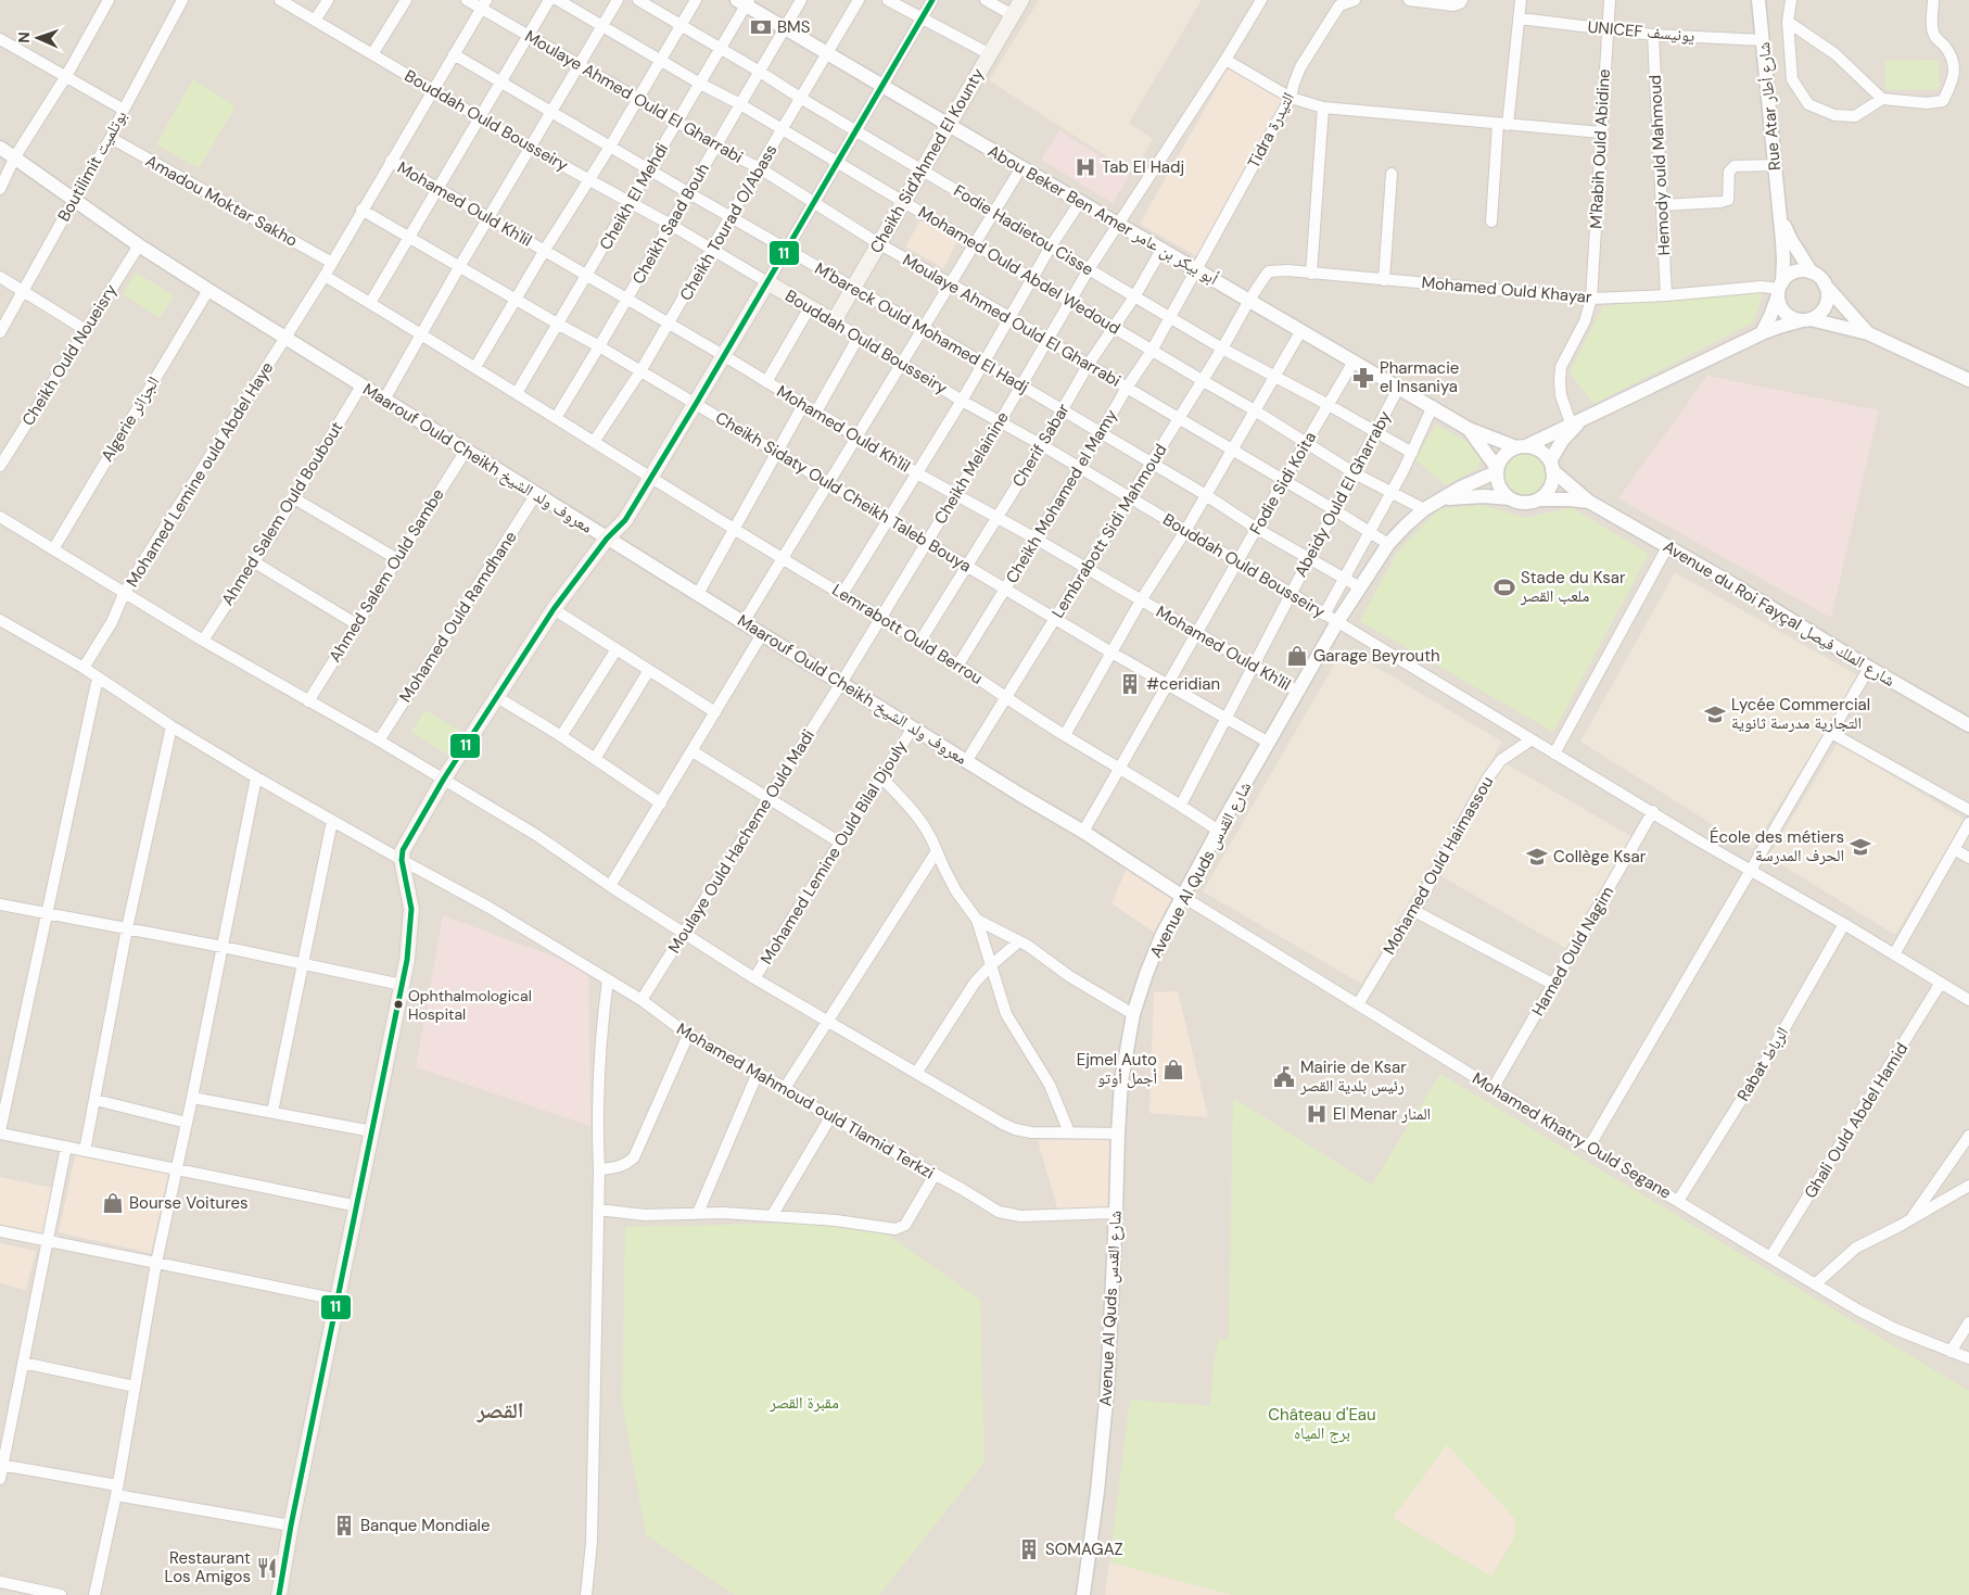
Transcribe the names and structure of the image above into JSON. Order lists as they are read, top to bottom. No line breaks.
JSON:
{"streets":{"main road":["Bouddah Ould Bousseiry","Cheikh Sid'Ahmed El Kounty"],"street":["UNICEF يونيسف","Moulaye Ahmed Ould El Gharrabi","Rue Atar شارع أطار","Tidra التيدرة","M'Rabih Ould Abidine","Hemody ould Mahmoud","Boutilimit بوتلميت","Cheikh El Mehdi","Amadou Moktar Sakho","Mohamed Ould Kh'lil","Abou Beker Ben Amer أبو بيكر بن عامر","Cheikh Tourad O/Abass","Cheikh Saad Bouh","Fodie Hadietou Cisse","Mohamed Ould Abdel Wedoud","Mohamed Ould Khayar","M'bareck Ould Mohamed El Hadj","Cheikh Ould Noueisry","Algerie الجزائر","Cherif Sabar","Maarouf Ould Cheikh معروف ولد الشيخ","Cheikh Melainine","Mohamed Lemine ould Abdel Haye","Fodie Sidi Koita","Cheikh Sidaty Ould Cheikh Taleb Bouya","Abeidy Ould El Gharraby","Cheikh Mohamed el Mamy","Ahmed Salem Ould Boubout","Lembrabott Sidi Mahmoud","Ahmed Salem Ould Sambe","Avenue du Roi Fayçal شارع الملك فيصل","Mohamed Ould Ramdhane","Lemrabott Ould Berrou","Moulaye Ould Hacheme Ould Madi","Mohamed Lemine Ould Bilal Djouly","Mohamed Ould Haimassou","Avenue Al Quds شارع القدس","Hamed Ould Nagim","Rabat الرباط","Mohamed Mahmoud ould Tlamid Terkzi","Ghali Ould Abdel Hamid","Mohamed Khatry Ould Segane"]},"crossings":[["UNICEF يونيسف","Rue Atar شارع أطار"],["UNICEF يونيسف","M'Rabih Ould Abidine"],["UNICEF يونيسف","Hemody ould Mahmoud"],["Moulaye Ahmed Ould El Gharrabi","Cheikh Sid'Ahmed El Kounty"],["Moulaye Ahmed Ould El Gharrabi","Cheikh El Mehdi"],["Moulaye Ahmed Ould El Gharrabi","Cheikh Tourad O/Abass"],["Moulaye Ahmed Ould El Gharrabi","Cheikh Saad Bouh"],["Moulaye Ahmed Ould El Gharrabi","Cherif Sabar"],["Moulaye Ahmed Ould El Gharrabi","Cheikh Melainine"],["Moulaye Ahmed Ould El Gharrabi","Fodie Sidi Koita"],["Moulaye Ahmed Ould El Gharrabi","Abeidy Ould El Gharraby"],["Moulaye Ahmed Ould El Gharrabi","Cheikh Mohamed el Mamy"],["Moulaye Ahmed Ould El Gharrabi","Lembrabott Sidi Mahmoud"],["Moulaye Ahmed Ould El Gharrabi","Avenue Al Quds شارع القدس"],["Rue Atar شارع أطار","Mohamed Ould Khayar"],["Bouddah Ould Bousseiry","Cheikh Sid'Ahmed El Kounty"],["Bouddah Ould Bousseiry","Cheikh El Mehdi"],["Bouddah Ould Bousseiry","Cheikh Tourad O/Abass"],["Bouddah Ould Bousseiry","Cheikh Saad Bouh"],["Bouddah Ould Bousseiry","Cherif Sabar"],["Bouddah Ould Bousseiry","Cheikh Melainine"],["Bouddah Ould Bousseiry","Fodie Sidi Koita"],["Bouddah Ould Bousseiry","Abeidy Ould El Gharraby"],["Bouddah Ould Bousseiry","Cheikh Mohamed el Mamy"],["Bouddah Ould Bousseiry","Lembrabott Sidi Mahmoud"],["Bouddah Ould Bousseiry","Mohamed Ould Haimassou"],["Bouddah Ould Bousseiry","Avenue Al Quds شارع القدس"],["Bouddah Ould Bousseiry","Hamed Ould Nagim"],["Bouddah Ould Bousseiry","Rabat الرباط"],["Bouddah Ould Bousseiry","Ghali Ould Abdel Hamid"],["Tidra التيدرة","Abou Beker Ben Amer أبو بيكر بن عامر"],["Tidra التيدرة","Cheikh Mohamed el Mamy"],["M'Rabih Ould Abidine","Mohamed Ould Khayar"],["Cheikh Sid'Ahmed El Kounty","Abou Beker Ben Amer أبو بيكر بن عامر"],["Cheikh Sid'Ahmed El Kounty","Fodie Hadietou Cisse"],["Cheikh Sid'Ahmed El Kounty","Mohamed Ould Abdel Wedoud"],["Cheikh Sid'Ahmed El Kounty","M'bareck Ould Mohamed El Hadj"],["Hemody ould Mahmoud","Mohamed Ould Khayar"],["Boutilimit بوتلميت","Amadou Moktar Sakho"],["Boutilimit بوتلميت","Maarouf Ould Cheikh معروف ولد الشيخ"],["Cheikh El Mehdi","Mohamed Ould Kh'lil"],["Cheikh El Mehdi","Abou Beker Ben Amer أبو بيكر بن عامر"],["Cheikh El Mehdi","Fodie Hadietou Cisse"],["Cheikh El Mehdi","Mohamed Ould Abdel Wedoud"],["Cheikh El Mehdi","M'bareck Ould Mohamed El Hadj"],["Cheikh El Mehdi","Cheikh Sidaty Ould Cheikh Taleb Bouya"],["Cheikh El Mehdi","Lemrabott Ould Berrou"],["Mohamed Ould Kh'lil","Cheikh Tourad O/Abass"],["Mohamed Ould Kh'lil","Cheikh Saad Bouh"],["Mohamed Ould Kh'lil","Cherif Sabar"],["Mohamed Ould Kh'lil","Cheikh Melainine"],["Mohamed Ould Kh'lil","Fodie Sidi Koita"],["Mohamed Ould Kh'lil","Abeidy Ould El Gharraby"],["Mohamed Ould Kh'lil","Cheikh Mohamed el Mamy"],["Mohamed Ould Kh'lil","Lembrabott Sidi Mahmoud"],["Mohamed Ould Kh'lil","Avenue Al Quds شارع القدس"],["Abou Beker Ben Amer أبو بيكر بن عامر","Cheikh Tourad O/Abass"],["Abou Beker Ben Amer أبو بيكر بن عامر","Cheikh Saad Bouh"],["Abou Beker Ben Amer أبو بيكر بن عامر","Mohamed Ould Khayar"],["Abou Beker Ben Amer أبو بيكر بن عامر","Cherif Sabar"],["Abou Beker Ben Amer أبو بيكر بن عامر","Cheikh Melainine"],["Abou Beker Ben Amer أبو بيكر بن عامر","Fodie Sidi Koita"],["Abou Beker Ben Amer أبو بيكر بن عامر","Abeidy Ould El Gharraby"],["Abou Beker Ben Amer أبو بيكر بن عامر","Cheikh Mohamed el Mamy"],["Abou Beker Ben Amer أبو بيكر بن عامر","Lembrabott Sidi Mahmoud"],["Abou Beker Ben Amer أبو بيكر بن عامر","Avenue du Roi Fayçal شارع الملك فيصل"],["Abou Beker Ben Amer أبو بيكر بن عامر","Avenue Al Quds شارع القدس"],["Cheikh Tourad O/Abass","Fodie Hadietou Cisse"],["Cheikh Tourad O/Abass","Mohamed Ould Abdel Wedoud"],["Cheikh Tourad O/Abass","M'bareck Ould Mohamed El Hadj"],["Cheikh Tourad O/Abass","Cheikh Sidaty Ould Cheikh Taleb Bouya"],["Cheikh Tourad O/Abass","Lemrabott Ould Berrou"],["Cheikh Saad Bouh","Fodie Hadietou Cisse"],["Cheikh Saad Bouh","Mohamed Ould Abdel Wedoud"],["Cheikh Saad Bouh","M'bareck Ould Mohamed El Hadj"],["Cheikh Saad Bouh","Cheikh Sidaty Ould Cheikh Taleb Bouya"],["Cheikh Saad Bouh","Lemrabott Ould Berrou"],["Fodie Hadietou Cisse","Cherif Sabar"],["Fodie Hadietou Cisse","Cheikh Melainine"],["Fodie Hadietou Cisse","Fodie Sidi Koita"],["Fodie Hadietou Cisse","Abeidy Ould El Gharraby"],["Fodie Hadietou Cisse","Cheikh Mohamed el Mamy"],["Fodie Hadietou Cisse","Lembrabott Sidi Mahmoud"],["Mohamed Ould Abdel Wedoud","Cherif Sabar"],["Mohamed Ould Abdel Wedoud","Cheikh Melainine"],["Mohamed Ould Abdel Wedoud","Fodie Sidi Koita"],["Mohamed Ould Abdel Wedoud","Abeidy Ould El Gharraby"],["Mohamed Ould Abdel Wedoud","Cheikh Mohamed el Mamy"],["Mohamed Ould Abdel Wedoud","Lembrabott Sidi Mahmoud"],["Mohamed Ould Abdel Wedoud","Avenue Al Quds شارع القدس"],["Mohamed Ould Khayar","Lembrabott Sidi Mahmoud"],["M'bareck Ould Mohamed El Hadj","Cherif Sabar"],["M'bareck Ould Mohamed El Hadj","Cheikh Melainine"],["M'bareck Ould Mohamed El Hadj","Fodie Sidi Koita"],["M'bareck Ould Mohamed El Hadj","Abeidy Ould El Gharraby"],["M'bareck Ould Mohamed El Hadj","Cheikh Mohamed el Mamy"],["M'bareck Ould Mohamed El Hadj","Lembrabott Sidi Mahmoud"],["M'bareck Ould Mohamed El Hadj","Avenue Al Quds شارع القدس"],["Cheikh Ould Noueisry","Maarouf Ould Cheikh معروف ولد الشيخ"],["Algerie الجزائر","Maarouf Ould Cheikh معروف ولد الشيخ"],["Cherif Sabar","Cheikh Sidaty Ould Cheikh Taleb Bouya"],["Cherif Sabar","Lemrabott Ould Berrou"],["Maarouf Ould Cheikh معروف ولد الشيخ","Cheikh Melainine"],["Maarouf Ould Cheikh معروف ولد الشيخ","Mohamed Lemine ould Abdel Haye"],["Maarouf Ould Cheikh معروف ولد الشيخ","Fodie Sidi Koita"],["Maarouf Ould Cheikh معروف ولد الشيخ","Ahmed Salem Ould Boubout"],["Maarouf Ould Cheikh معروف ولد الشيخ","Lembrabott Sidi Mahmoud"],["Maarouf Ould Cheikh معروف ولد الشيخ","Ahmed Salem Ould Sambe"],["Maarouf Ould Cheikh معروف ولد الشيخ","Mohamed Ould Ramdhane"],["Maarouf Ould Cheikh معروف ولد الشيخ","Moulaye Ould Hacheme Ould Madi"],["Maarouf Ould Cheikh معروف ولد الشيخ","Mohamed Lemine Ould Bilal Djouly"],["Maarouf Ould Cheikh معروف ولد الشيخ","Avenue Al Quds شارع القدس"],["Maarouf Ould Cheikh معروف ولد الشيخ","Mohamed Khatry Ould Segane"],["Cheikh Melainine","Cheikh Sidaty Ould Cheikh Taleb Bouya"],["Cheikh Melainine","Lemrabott Ould Berrou"],["Cheikh Melainine","Moulaye Ould Hacheme Ould Madi"],["Mohamed Lemine ould Abdel Haye","Mohamed Mahmoud ould Tlamid Terkzi"],["Fodie Sidi Koita","Cheikh Sidaty Ould Cheikh Taleb Bouya"],["Fodie Sidi Koita","Lemrabott Ould Berrou"],["Cheikh Sidaty Ould Cheikh Taleb Bouya","Abeidy Ould El Gharraby"],["Cheikh Sidaty Ould Cheikh Taleb Bouya","Cheikh Mohamed el Mamy"],["Cheikh Sidaty Ould Cheikh Taleb Bouya","Lembrabott Sidi Mahmoud"],["Cheikh Sidaty Ould Cheikh Taleb Bouya","Avenue Al Quds شارع القدس"],["Abeidy Ould El Gharraby","Lemrabott Ould Berrou"],["Cheikh Mohamed el Mamy","Lemrabott Ould Berrou"],["Lembrabott Sidi Mahmoud","Lemrabott Ould Berrou"],["Avenue du Roi Fayçal شارع الملك فيصل","Avenue Al Quds شارع القدس"],["Lemrabott Ould Berrou","Avenue Al Quds شارع القدس"],["Moulaye Ould Hacheme Ould Madi","Mohamed Mahmoud ould Tlamid Terkzi"],["Mohamed Ould Haimassou","Mohamed Khatry Ould Segane"],["Avenue Al Quds شارع القدس","Mohamed Mahmoud ould Tlamid Terkzi"],["Avenue Al Quds شارع القدس","Mohamed Khatry Ould Segane"],["Hamed Ould Nagim","Mohamed Khatry Ould Segane"],["Rabat الرباط","Mohamed Khatry Ould Segane"],["Ghali Ould Abdel Hamid","Mohamed Khatry Ould Segane"]],"districts":["القصر"],"parks":["مقبرة القصر","Château d'Eau برج المياه"],"places":{"bank":["BMS"],"hospital":["Tab El Hadj","El Menar المنار"],"pharmacy":["Pharmacie el Insaniya"],"sports":["Stade du Ksar ملعب القصر"],"shop":["Garage Beyrouth","Ejmel Auto أجمل أوتو","Bourse Voitures"],"building":["#ceridian","Banque Mondiale","SOMAGAZ"],"school or university":["Lycée Commercial التجارية مدرسة ثانوية","École des métiers الحرف المدرسة","Collège Ksar"],"other":["Ophthalmological Hospital"],"public building":["Mairie de Ksar رئيس بلدية القصر"],"restaurant":["Restaurant Los Amigos"]},"lines":["transit line 11"],"north":"left"}
